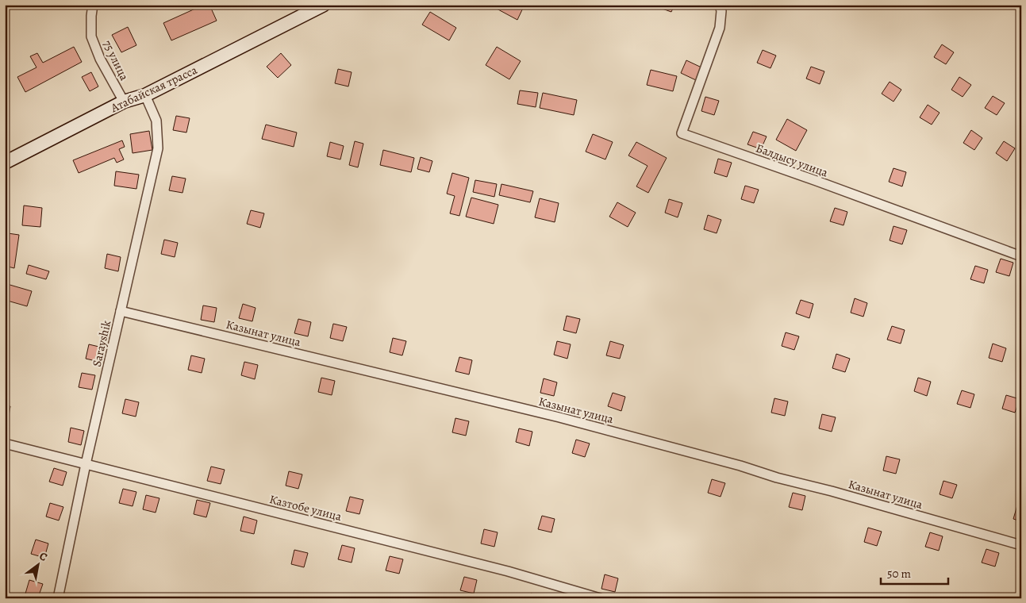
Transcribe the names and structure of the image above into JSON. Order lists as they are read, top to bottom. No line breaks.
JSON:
{"streets":{"main road":["Атабайская трасса"],"street":["75 улица","Балдысу улица","Казынат улица","Sarayshik","Казтобе улица"]},"crossings":[["75 улица","Атабайская трасса"],["Атабайская трасса","Sarayshik"],["Казынат улица","Sarayshik"],["Sarayshik","Казтобе улица"]],"scale_bar":"50 m","north":"top right"}
